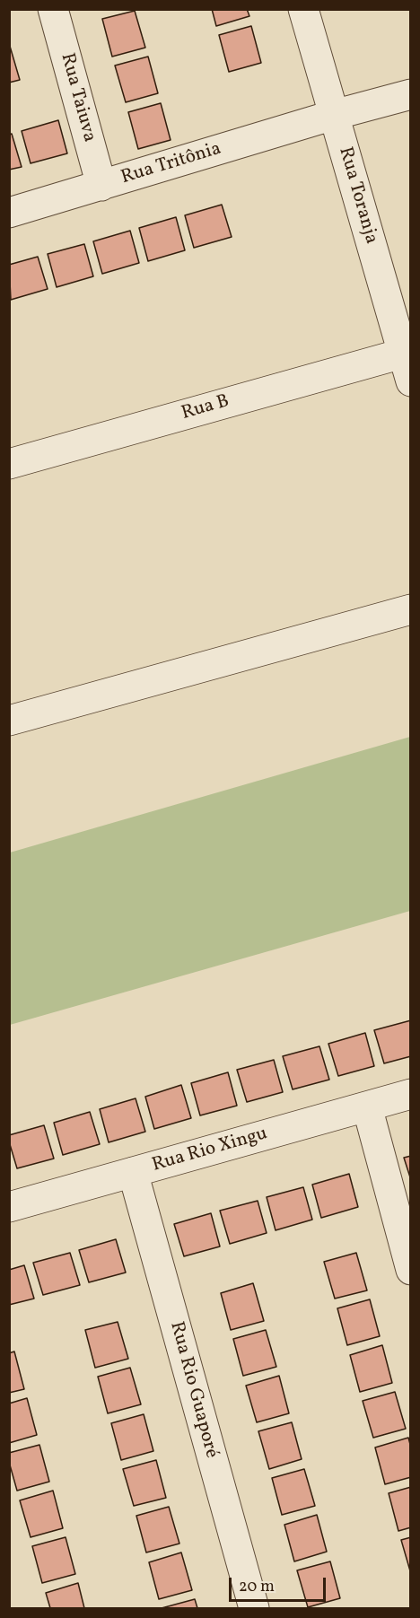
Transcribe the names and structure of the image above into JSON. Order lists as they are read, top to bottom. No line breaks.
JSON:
{"streets":{"street":["Rua Taiuva","Rua Tritônia","Rua Toranja","Rua B","Rua Rio Xingu","Rua Rio Guaporé"]},"crossings":[["Rua Taiuva","Rua Tritônia"],["Rua Tritônia","Rua Toranja"],["Rua Toranja","Rua B"],["Rua Rio Xingu","Rua Rio Guaporé"]],"scale_bar":"20 m"}
